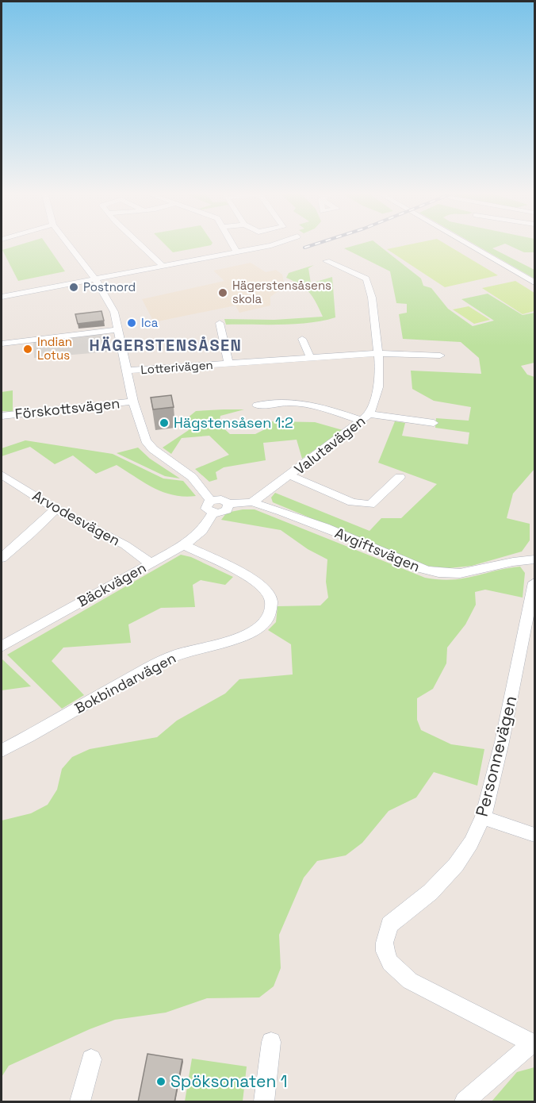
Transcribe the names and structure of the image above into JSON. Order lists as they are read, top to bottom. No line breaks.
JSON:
{"streets":{"street":["Lotterivägen","Förskottsvägen","Valutavägen","Arvodesvägen","Avgiftsvägen","Bäckvägen","Bokbindarvägen","Personnevägen"]},"crossings":[["Lotterivägen","Valutavägen"],["Valutavägen","Avgiftsvägen"],["Arvodesvägen","Bäckvägen"],["Bäckvägen","Bokbindarvägen"]],"districts":["HÄGERSTENSÅSEN"],"places":["Postnord","Hägerstensåsens skola","Ica","Indian Lotus","Hägstensåsen 1:2","Spöksonaten 1"]}
